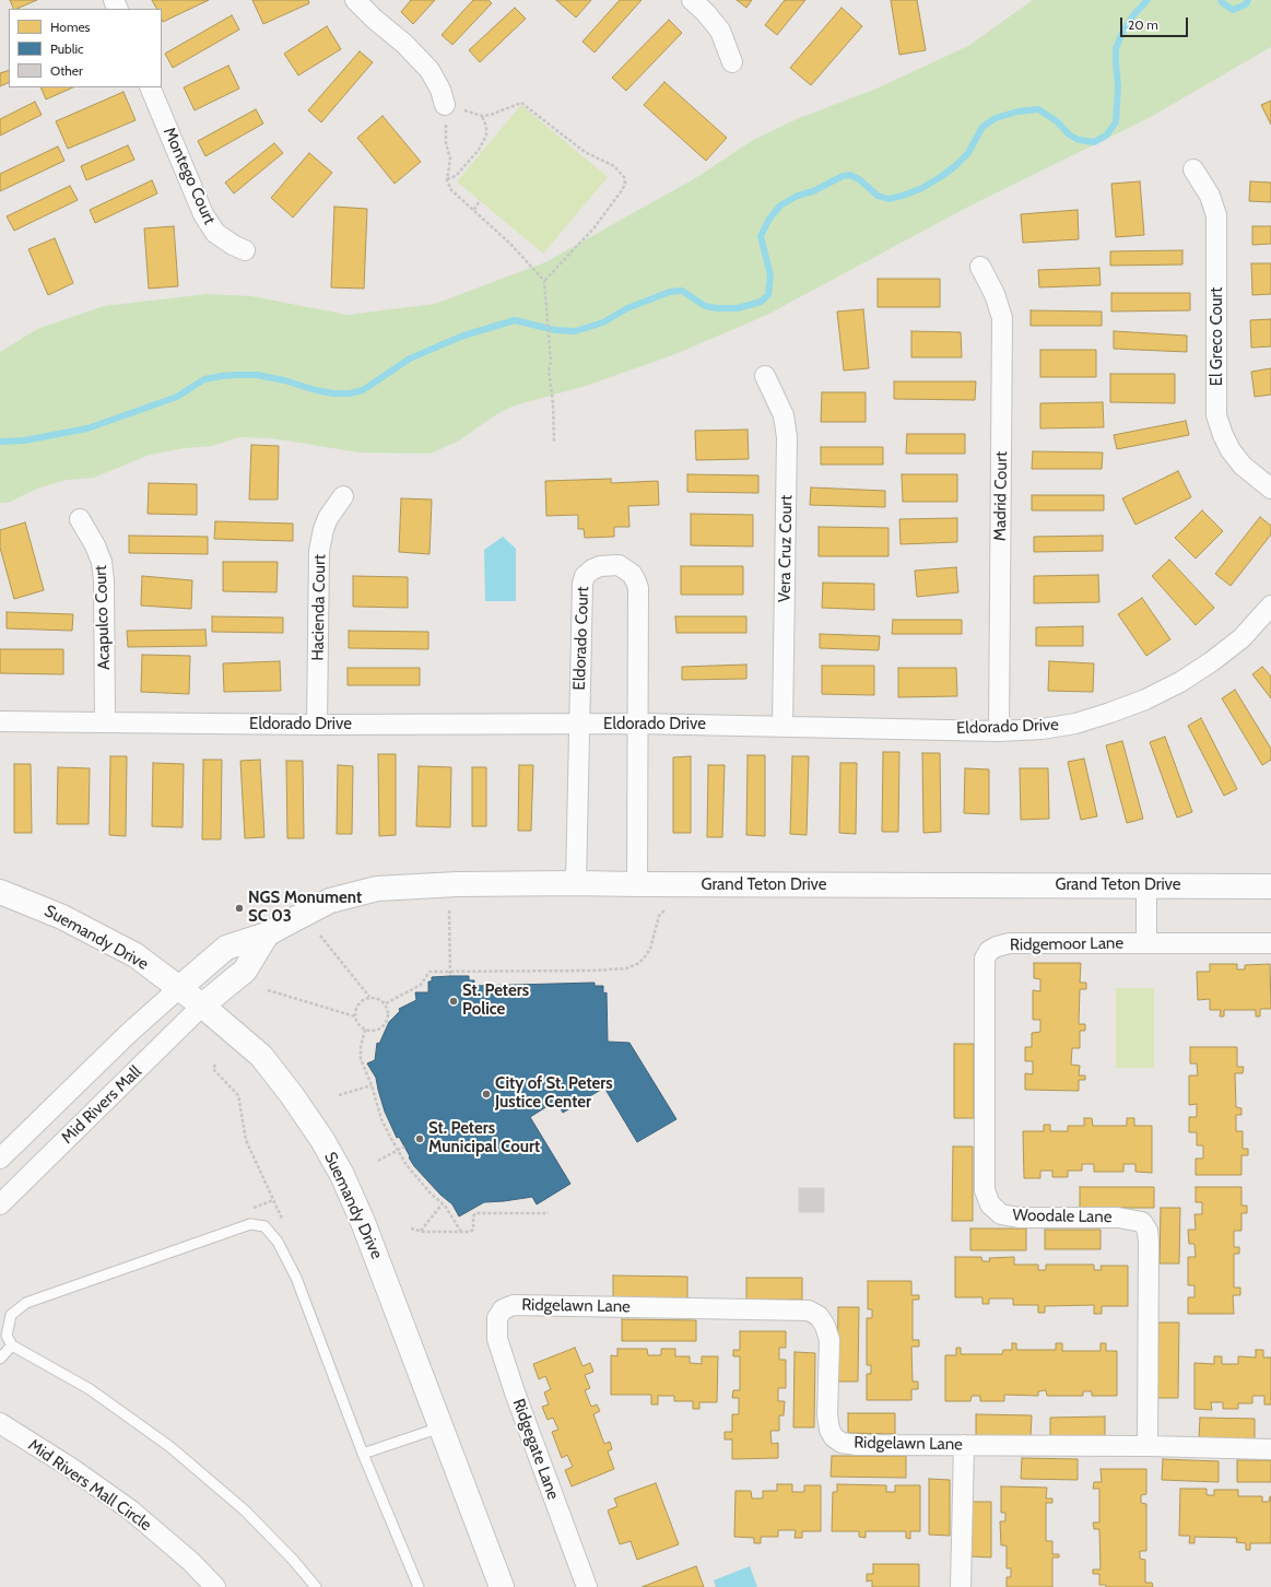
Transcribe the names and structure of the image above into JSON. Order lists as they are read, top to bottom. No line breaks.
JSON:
{"streets":{"street":["Montego Court","El Greco Court","Madrid Court","Vera Cruz Court","Hacienda Court","Acapulco Court","Eldorado Court","Eldorado Drive","Grand Teton Drive","Suemandy Drive","Ridgemoor Lane","Mid Rivers Mall","Woodale Lane","Ridgelawn Lane","Ridgegate Lane","Mid Rivers Mall Circle"]},"crossings":[["Madrid Court","Eldorado Drive"],["Vera Cruz Court","Eldorado Drive"],["Hacienda Court","Eldorado Drive"],["Acapulco Court","Eldorado Drive"],["Eldorado Court","Eldorado Drive"],["Eldorado Court","Grand Teton Drive"],["Grand Teton Drive","Suemandy Drive"],["Grand Teton Drive","Ridgemoor Lane"],["Grand Teton Drive","Mid Rivers Mall"],["Suemandy Drive","Mid Rivers Mall"],["Ridgemoor Lane","Woodale Lane"],["Woodale Lane","Ridgelawn Lane"],["Ridgelawn Lane","Ridgegate Lane"]],"places":["NGS Monument SC 03","St. Peters Police","City of St. Peters Justice Center","St. Peters Municipal Court"],"legend":["Homes","Public","Other"],"scale_bar":"20 m"}
